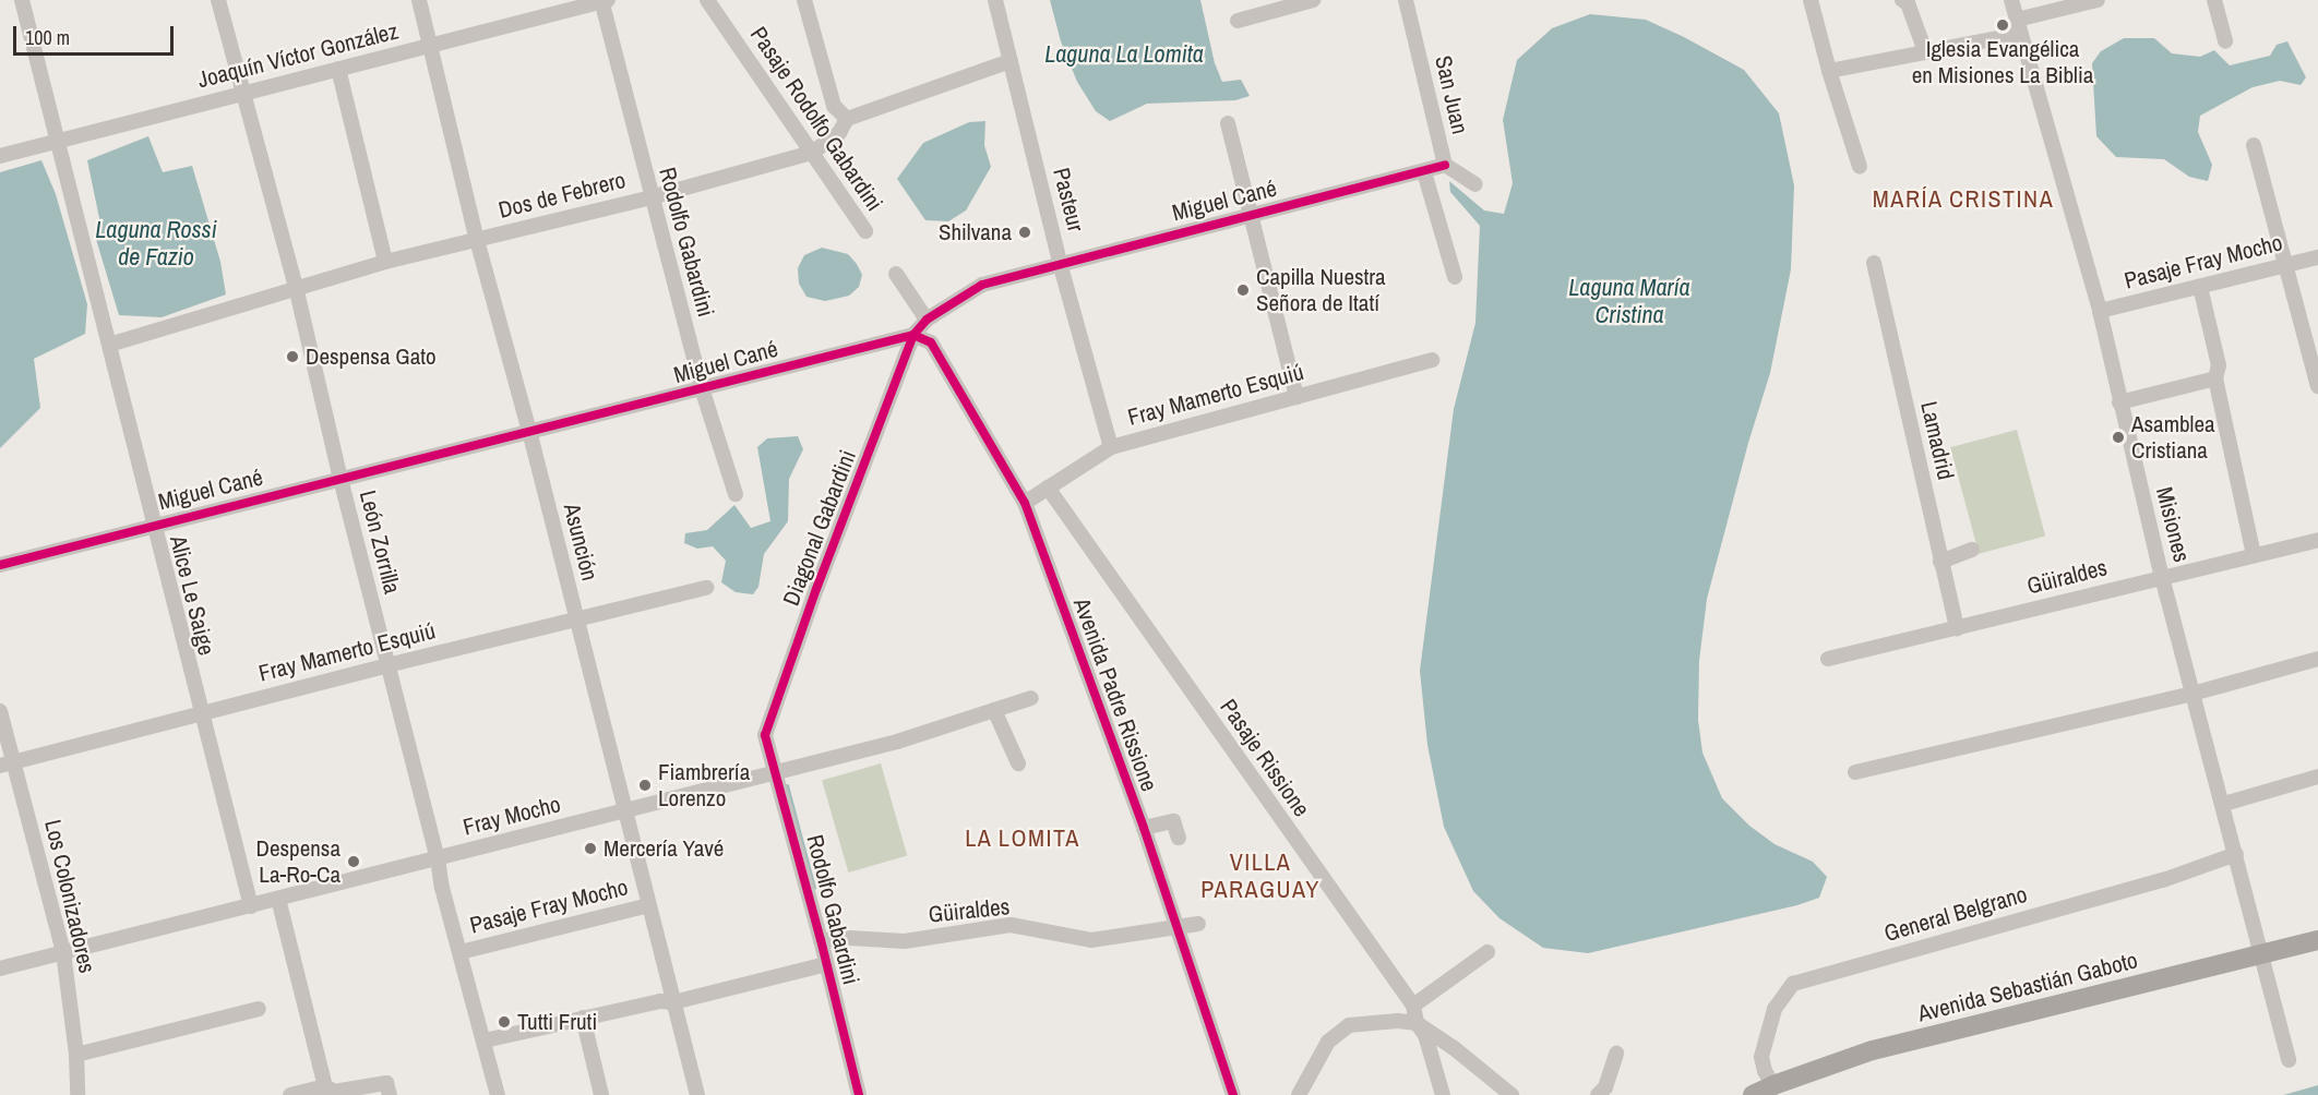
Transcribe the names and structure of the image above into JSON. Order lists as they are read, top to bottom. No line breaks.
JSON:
{"streets":{"main road":["Avenida Sebastián Gaboto"],"street":["Joaquín Víctor González","San Juan","Pasaje Rodolfo Gabardini","Dos de Febrero","Pasteur","Miguel Cané","Rodolfo Gabardini","Pasaje Fray Mocho","Fray Mamerto Esquiú","Lamadrid","Misiones","Diagonal Gabardini","León Zorrilla","Asunción","Güiraldes","Alice Le Saige","Avenida Padre Rissione","Pasaje Rissione","Fray Mocho","Los Colonizadores","General Belgrano"]},"crossings":[["Joaquín Víctor González","Rodolfo Gabardini"],["Joaquín Víctor González","León Zorrilla"],["Joaquín Víctor González","Asunción"],["Joaquín Víctor González","Alice Le Saige"],["San Juan","Miguel Cané"],["Pasaje Rodolfo Gabardini","Dos de Febrero"],["Dos de Febrero","Pasteur"],["Dos de Febrero","Rodolfo Gabardini"],["Dos de Febrero","León Zorrilla"],["Dos de Febrero","Asunción"],["Dos de Febrero","Alice Le Saige"],["Pasteur","Miguel Cané"],["Pasteur","Fray Mamerto Esquiú"],["Miguel Cané","Rodolfo Gabardini"],["Miguel Cané","Diagonal Gabardini"],["Miguel Cané","León Zorrilla"],["Miguel Cané","Asunción"],["Miguel Cané","Alice Le Saige"],["Miguel Cané","Avenida Padre Rissione"],["Rodolfo Gabardini","Diagonal Gabardini"],["Rodolfo Gabardini","Güiraldes"],["Rodolfo Gabardini","Fray Mocho"],["Pasaje Fray Mocho","Misiones"],["Pasaje Fray Mocho","León Zorrilla"],["Pasaje Fray Mocho","Asunción"],["Fray Mamerto Esquiú","León Zorrilla"],["Fray Mamerto Esquiú","Asunción"],["Fray Mamerto Esquiú","Alice Le Saige"],["Fray Mamerto Esquiú","Avenida Padre Rissione"],["Fray Mamerto Esquiú","Pasaje Rissione"],["Fray Mamerto Esquiú","Los Colonizadores"],["Lamadrid","Güiraldes"],["Misiones","Güiraldes"],["Misiones","General Belgrano"],["Misiones","Avenida Sebastián Gaboto"],["Diagonal Gabardini","Avenida Padre Rissione"],["León Zorrilla","Fray Mocho"],["Asunción","Fray Mocho"],["Güiraldes","Avenida Padre Rissione"],["Alice Le Saige","Fray Mocho"],["Fray Mocho","Los Colonizadores"],["General Belgrano","Avenida Sebastián Gaboto"]],"districts":["MARÍA CRISTINA","LA LOMITA","VILLA PARAGUAY"],"water":["Laguna La Lomita","Laguna Rossi de Fazio","Laguna María Cristina"],"places":["Iglesia Evangélica en Misiones La Biblia","Shilvana","Capilla Nuestra Señora de Itatí","Despensa Gato","Asamblea Cristiana","Fiambrería Lorenzo","Mercería Yavé","Despensa La-Ro-Ca","Tutti Fruti"],"scale_bar":"100 m"}
